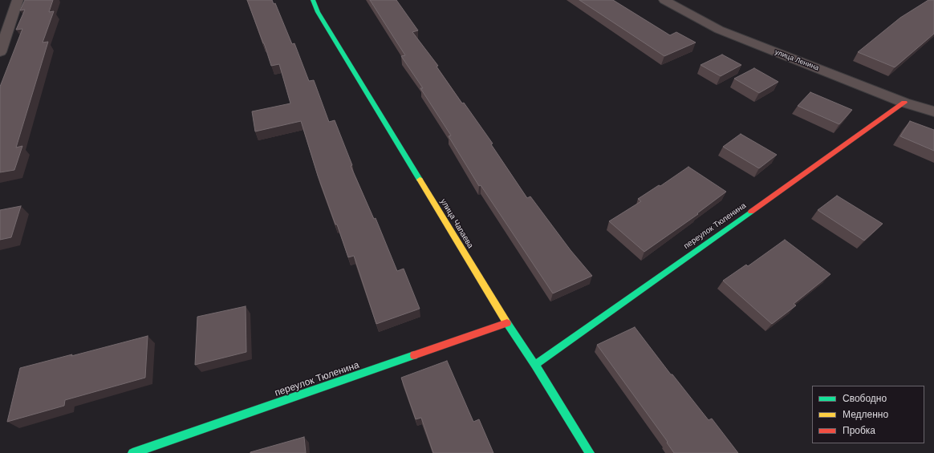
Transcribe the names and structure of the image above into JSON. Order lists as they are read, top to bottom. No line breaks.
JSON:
{"streets":{"street":["улица Ленина","улица Чапаева","переулок Тюленина"]},"crossings":[["улица Ленина","переулок Тюленина"],["улица Чапаева","переулок Тюленина"]],"legend":["Свободно","Медленно","Пробка"]}
